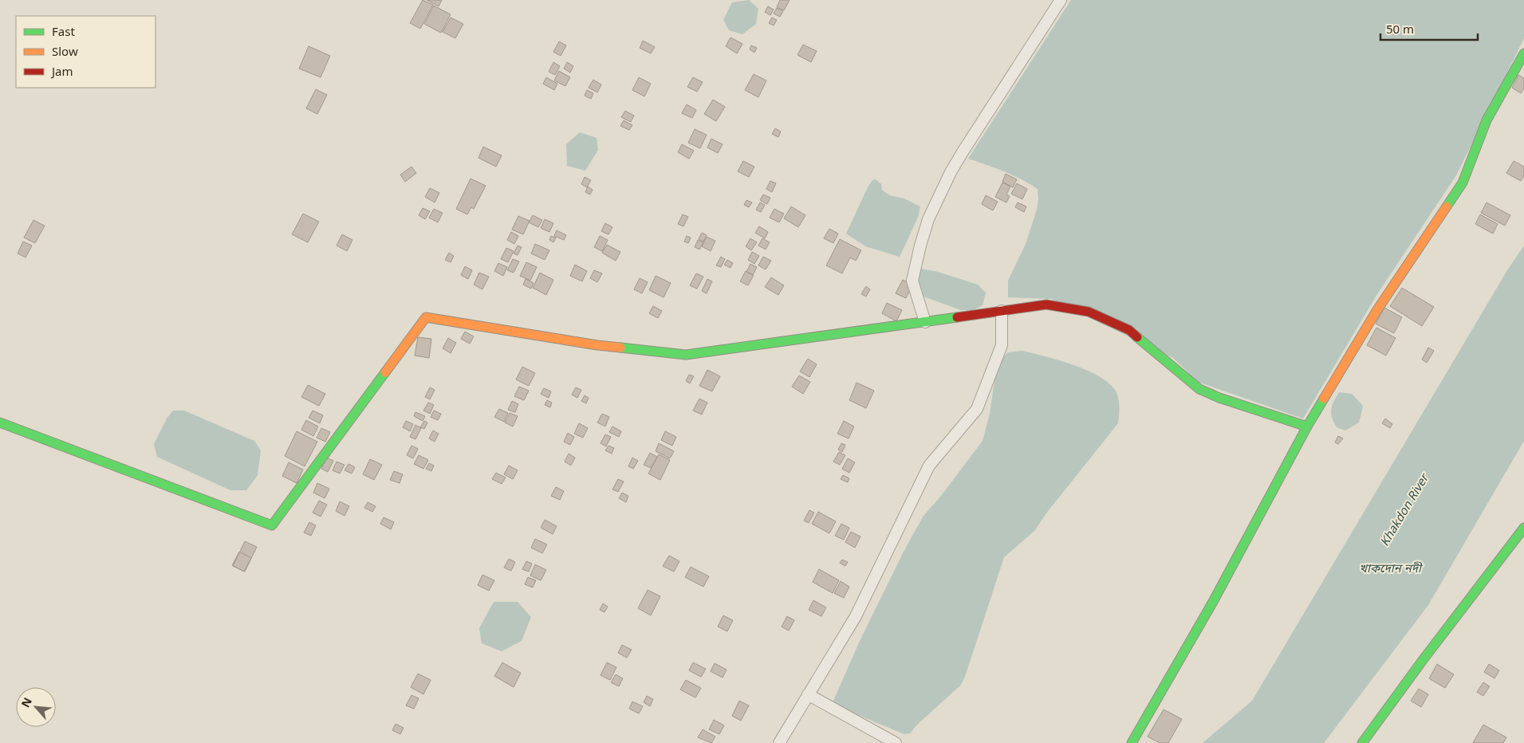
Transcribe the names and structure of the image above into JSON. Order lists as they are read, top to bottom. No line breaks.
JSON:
{"water":["Khakdon River","খাকদোন নদী"],"legend":["Fast","Slow","Jam"],"scale_bar":"50 m","north":"top left"}
